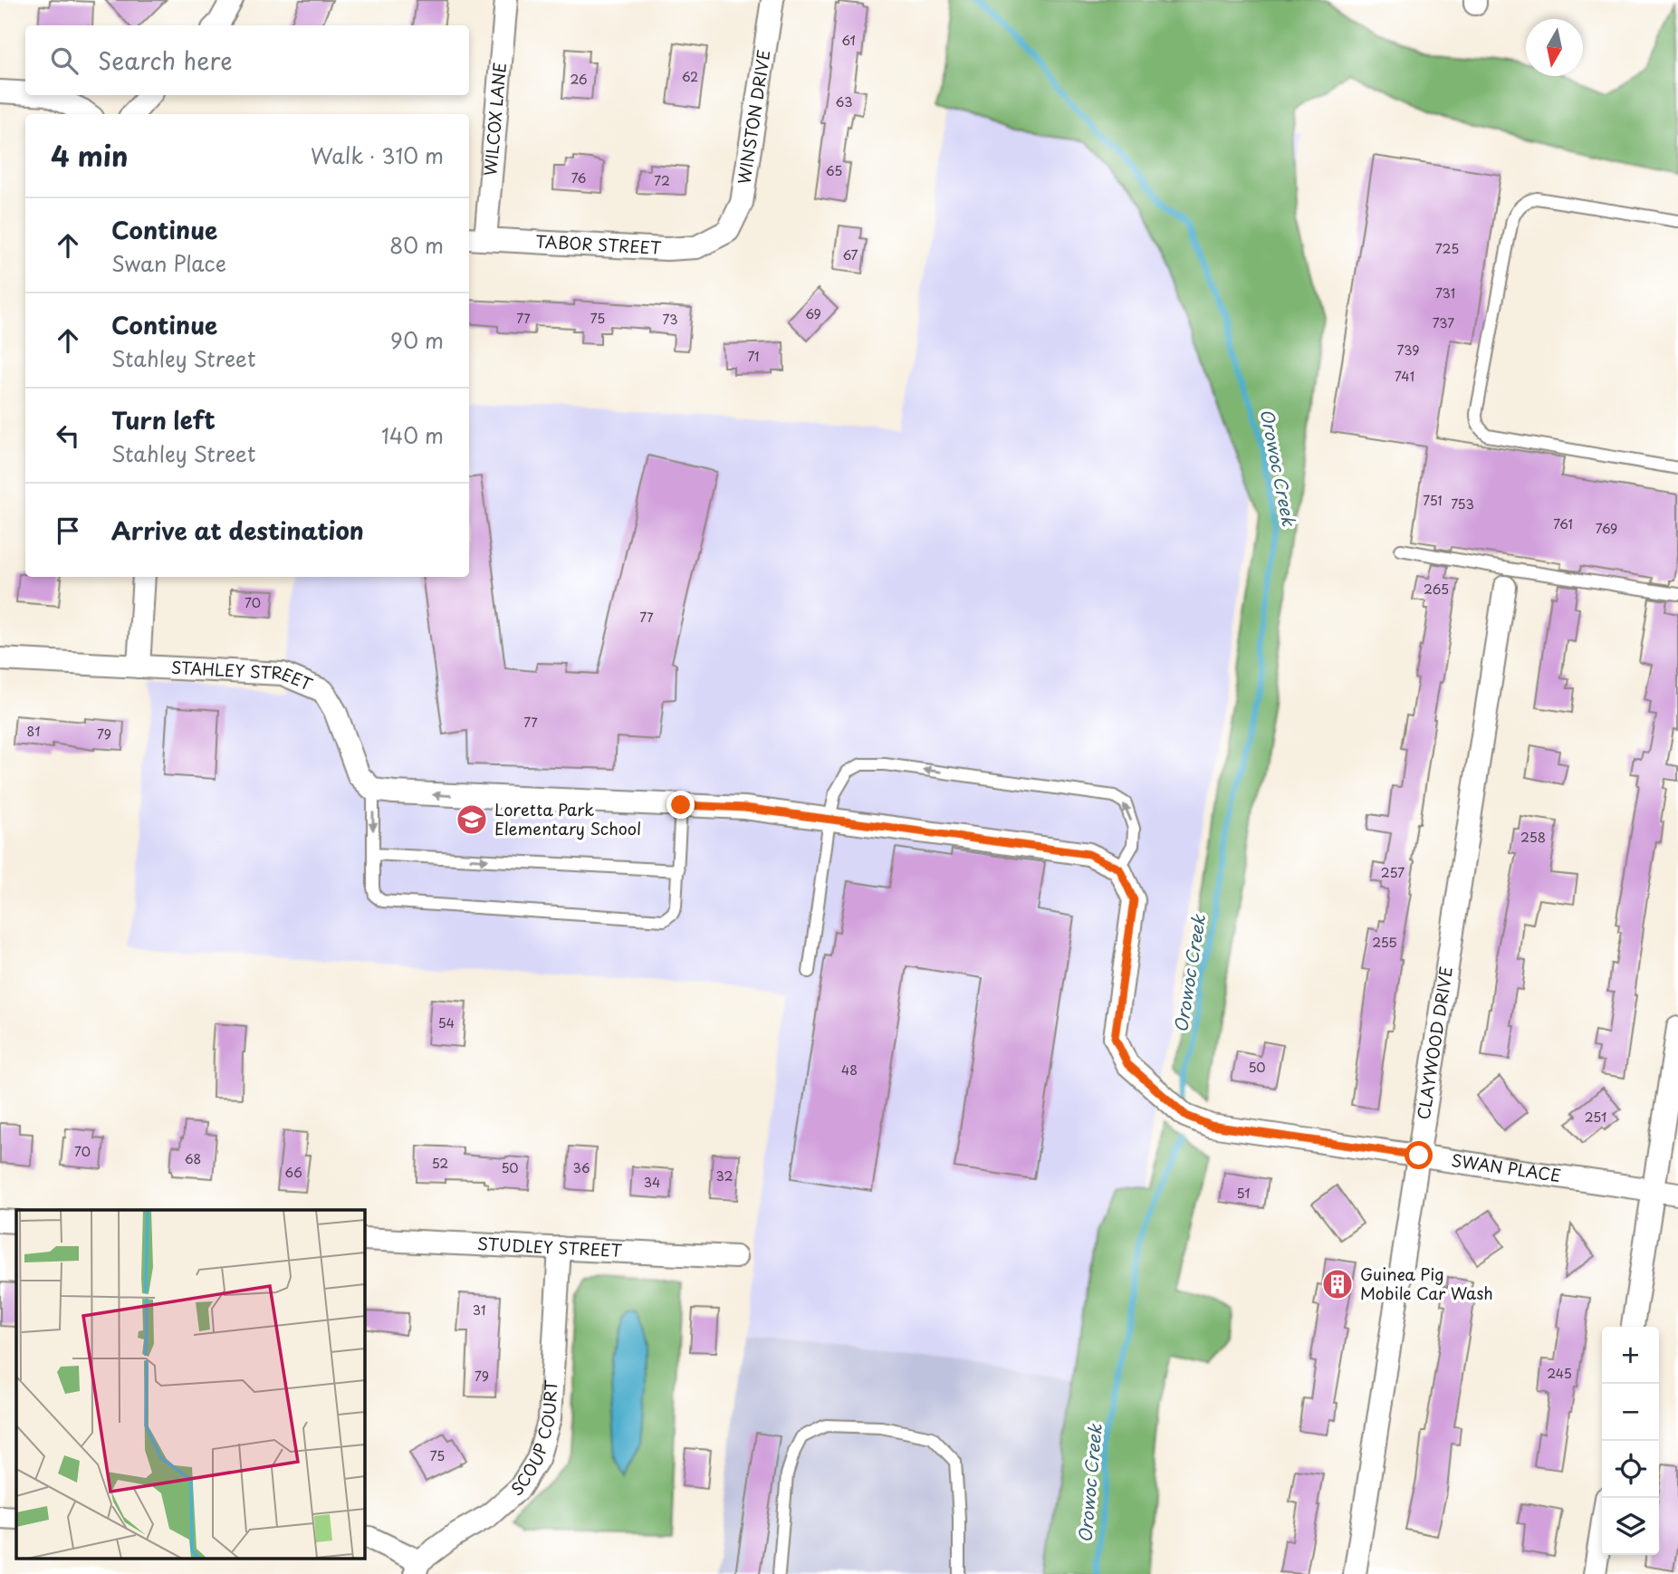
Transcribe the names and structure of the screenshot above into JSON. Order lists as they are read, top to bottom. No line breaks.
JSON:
{"streets":{"street":["WINSTON DRIVE","WILCOX LANE","TABOR STREET","STAHLEY STREET","CLAYWOOD DRIVE","SWAN PLACE","STUDLEY STREET","SCOUP COURT"]},"crossings":[["WINSTON DRIVE","TABOR STREET"],["WILCOX LANE","TABOR STREET"],["CLAYWOOD DRIVE","SWAN PLACE"],["STUDLEY STREET","SCOUP COURT"]],"water":["Orowoc Creek"],"places":{"school or university":["Loretta Park Elementary School"],"building":["Guinea Pig Mobile Car Wash"]},"house_numbers":["61","62","26","63","65","76","72","725","67","731","69","77","75","73","737","739","71","741","751","753","761","769","265","70","77","77","81","79","258","257","255","54","50","48","251","70","68","52","50","36","66","32","34","51","31","245","79","75"],"north":"bottom","page":{"search":"Search here","heading":["4 min","Walk · 310 m"],"list":[["Continue","Swan Place","80 m"],["Continue","Stahley Street","90 m"],["Turn left","Stahley Street","140 m"],"Arrive at destination"],"map_buttons":["+","−"]}}
